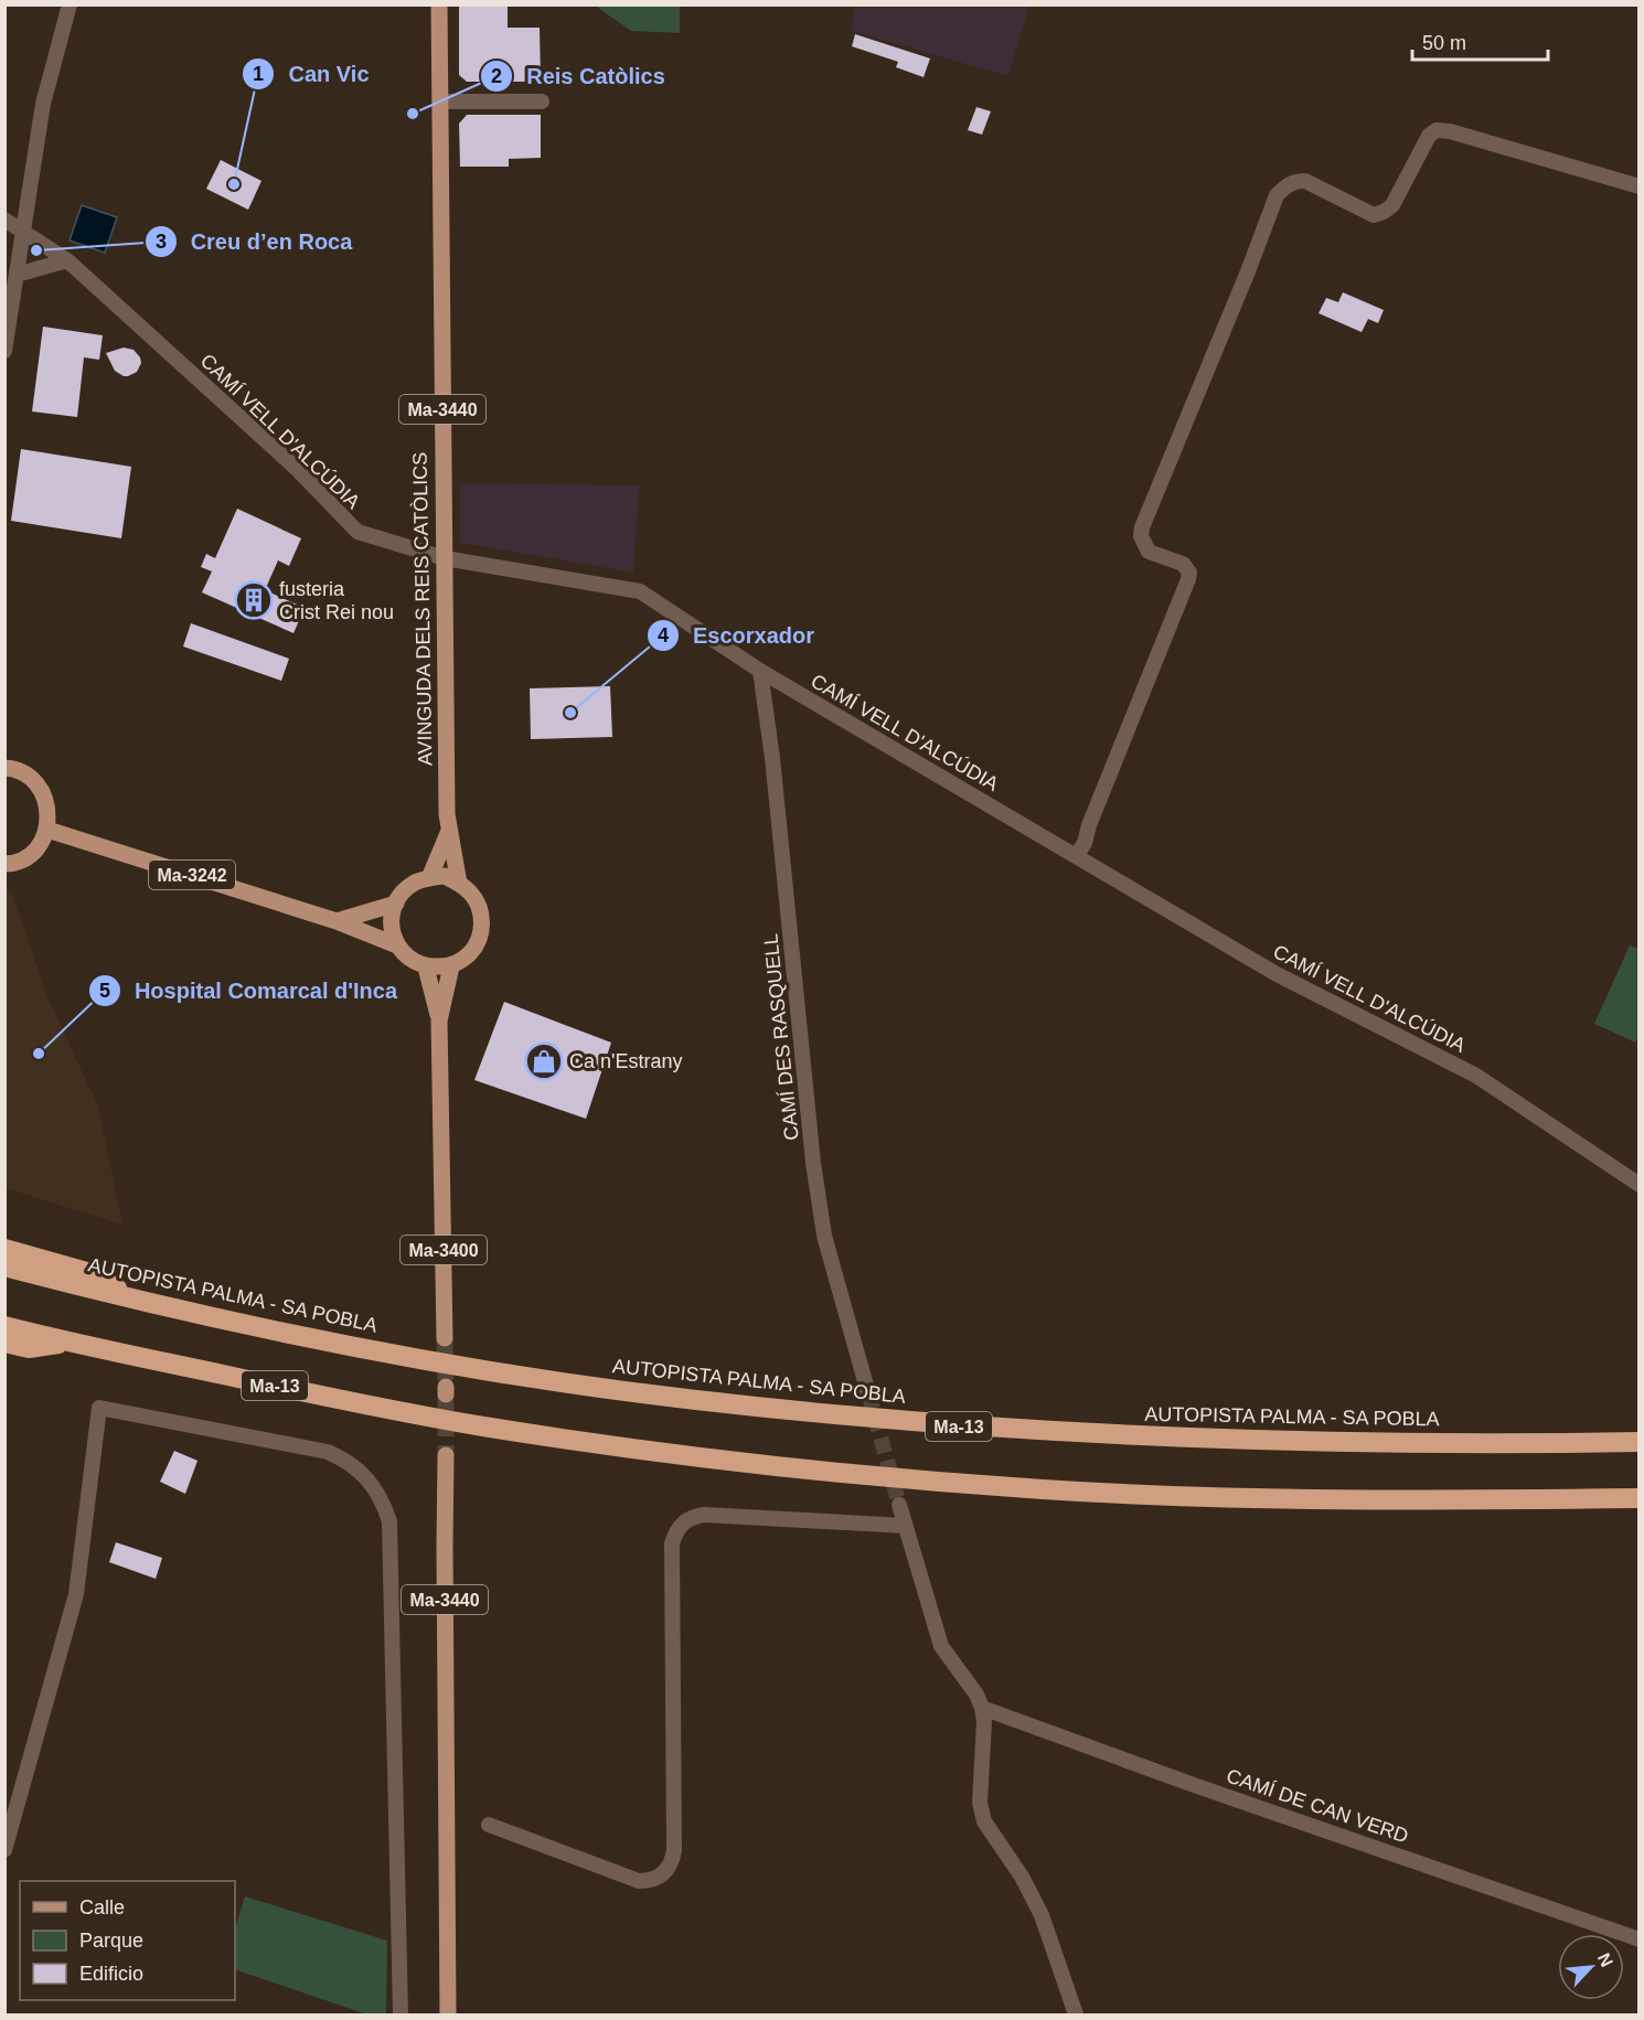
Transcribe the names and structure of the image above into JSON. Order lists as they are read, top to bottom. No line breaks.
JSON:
{"streets":{"highway":["AUTOPISTA PALMA - SA POBLA","Ma-13"],"main road":["Ma-3440","AVINGUDA DELS REIS CATÒLICS","Ma-3242","Ma-3400"],"street":["CAMÍ VELL D'ALCÚDIA","CAMÍ DES RASQUELL","CAMÍ DE CAN VERD"]},"crossings":[["Ma-3440","AVINGUDA DELS REIS CATÒLICS"],["Ma-3440","Ma-3242"],["Ma-3440","Ma-3400"],["CAMÍ VELL D'ALCÚDIA","AVINGUDA DELS REIS CATÒLICS"],["CAMÍ VELL D'ALCÚDIA","CAMÍ DES RASQUELL"],["Ma-3242","Ma-3400"]],"places":{"other":["Reis Catòlics","Can Vic","Creu d’en Roca","Escorxador","Hospital Comarcal d'Inca"],"building":["fusteria Crist Rei nou"],"shop":["Ca n'Estrany"]},"legend":["Calle","Parque","Edificio"],"scale_bar":"50 m","north":"top right"}
